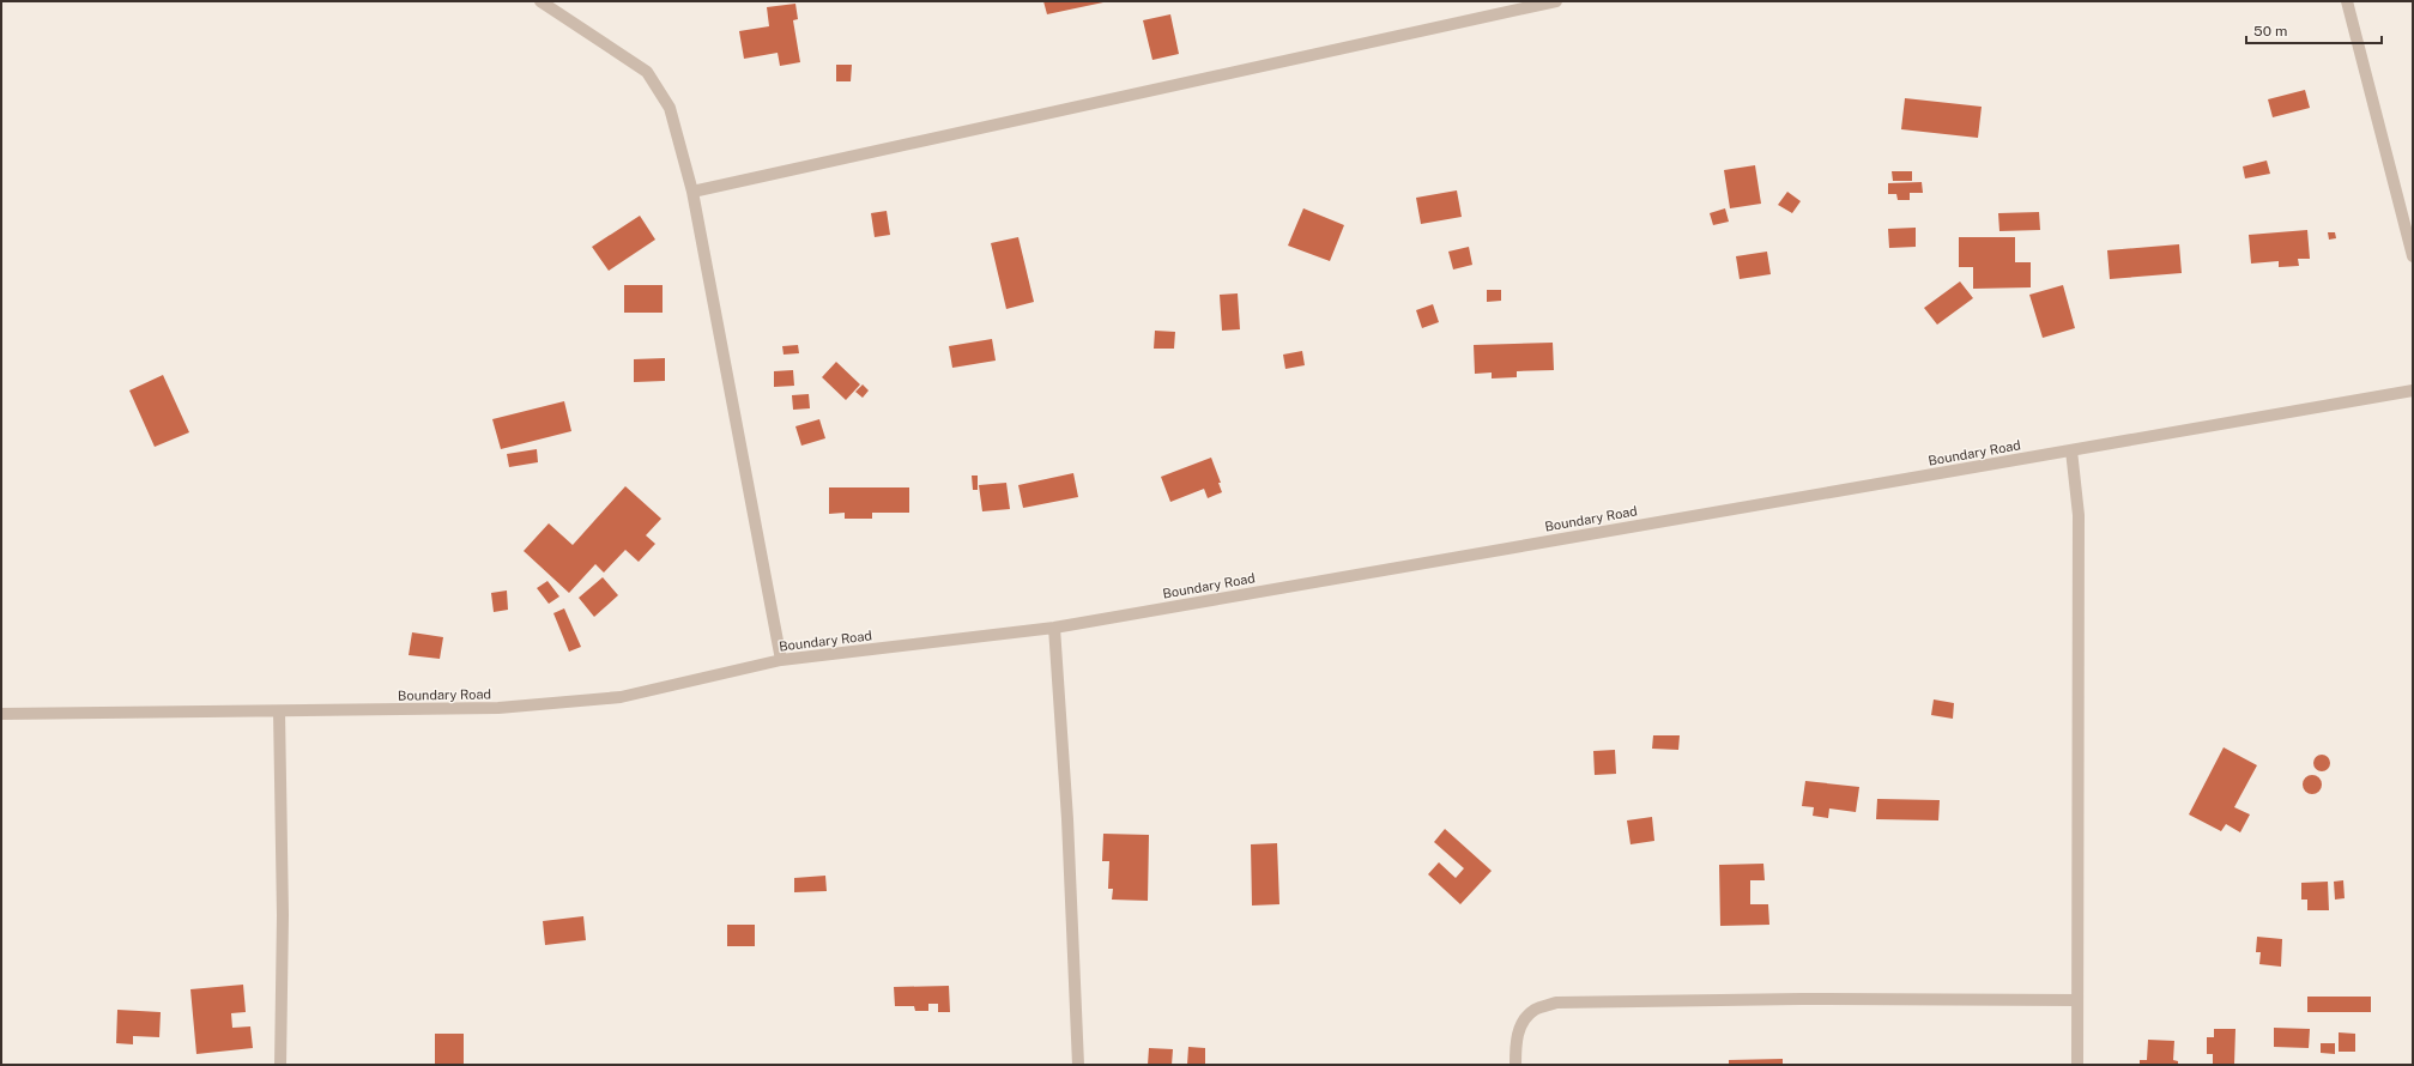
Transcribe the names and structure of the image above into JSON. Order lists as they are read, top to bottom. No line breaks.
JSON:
{"streets":{"street":["Boundary Road"]},"scale_bar":"50 m"}
